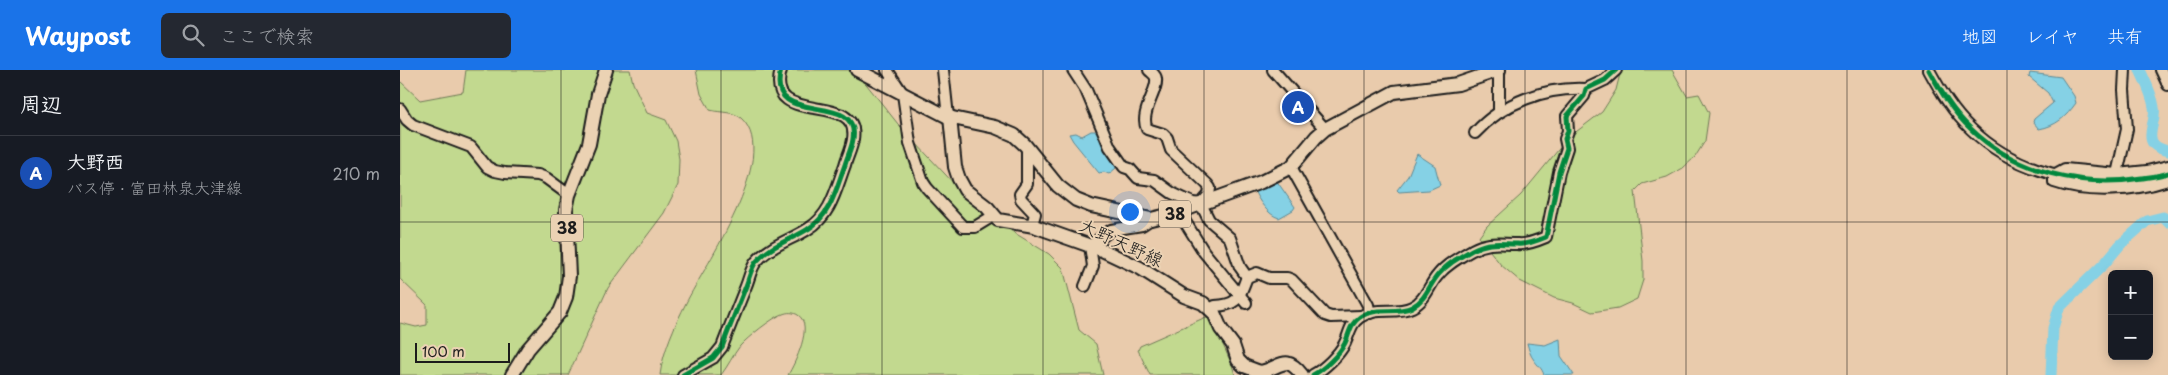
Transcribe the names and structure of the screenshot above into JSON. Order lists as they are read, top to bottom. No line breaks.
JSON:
{"streets":{"main road":["38","大野天野線"]},"crossings":[["38","大野天野線"]],"scale_bar":"100 m","page":{"header":"Waypost","search":"ここで検索","nav":["地図","レイヤ","共有"],"heading":"周辺","pins":"A","list":[{"mark":"A","name":"大野西","note":"バス停 · 富田林泉大津線","value":"210 m"}],"map_buttons":["+","−"],"scale":"100 m"}}
